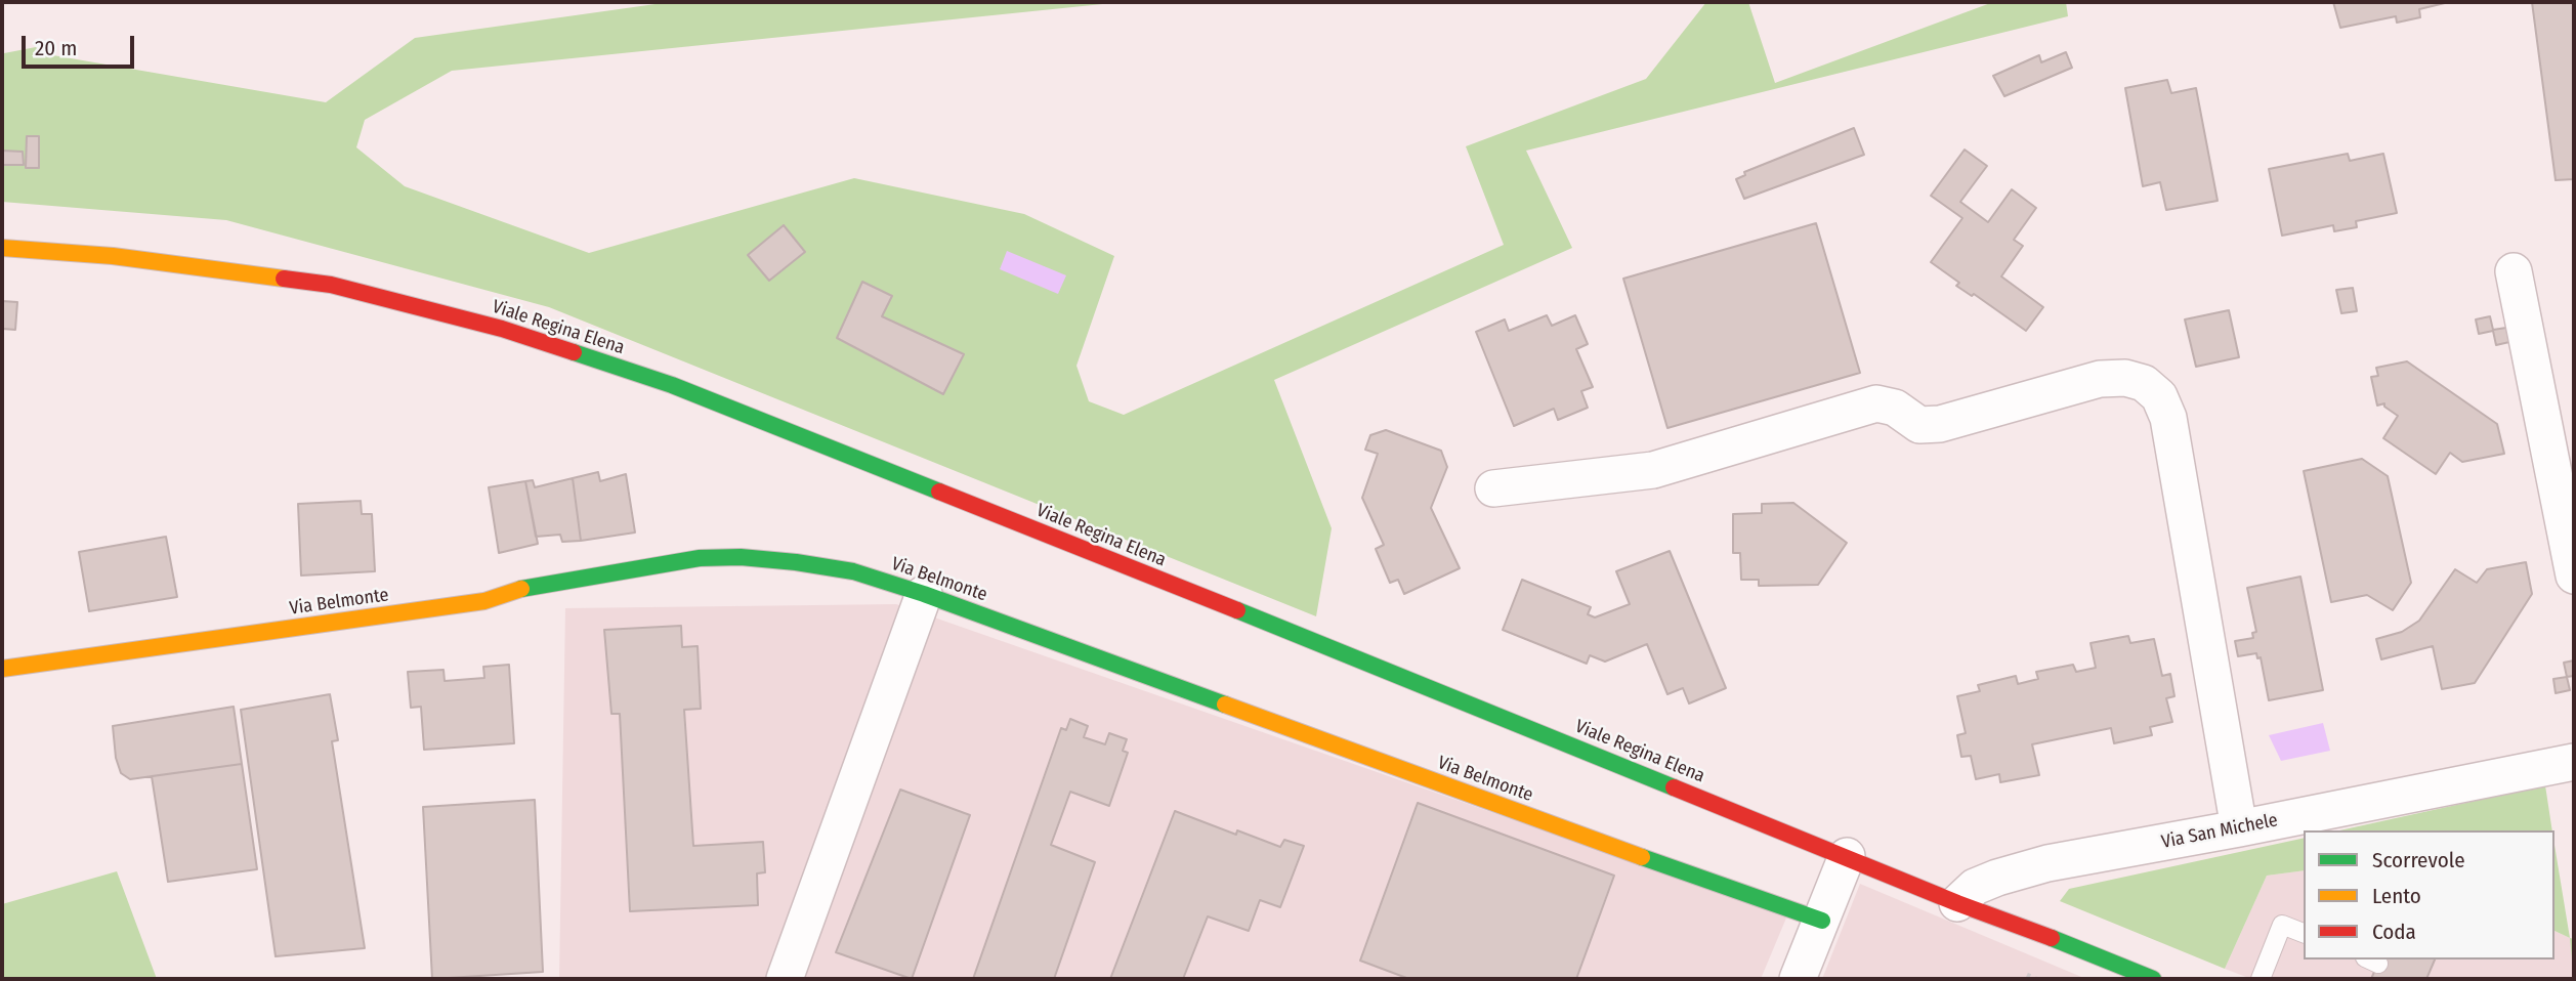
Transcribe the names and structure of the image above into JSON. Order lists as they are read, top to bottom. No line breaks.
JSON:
{"streets":{"main road":["Viale Regina Elena","Via Belmonte"],"street":["Via San Michele"]},"crossings":[["Viale Regina Elena","Via San Michele"]],"legend":["Scorrevole","Lento","Coda"],"scale_bar":"20 m"}
